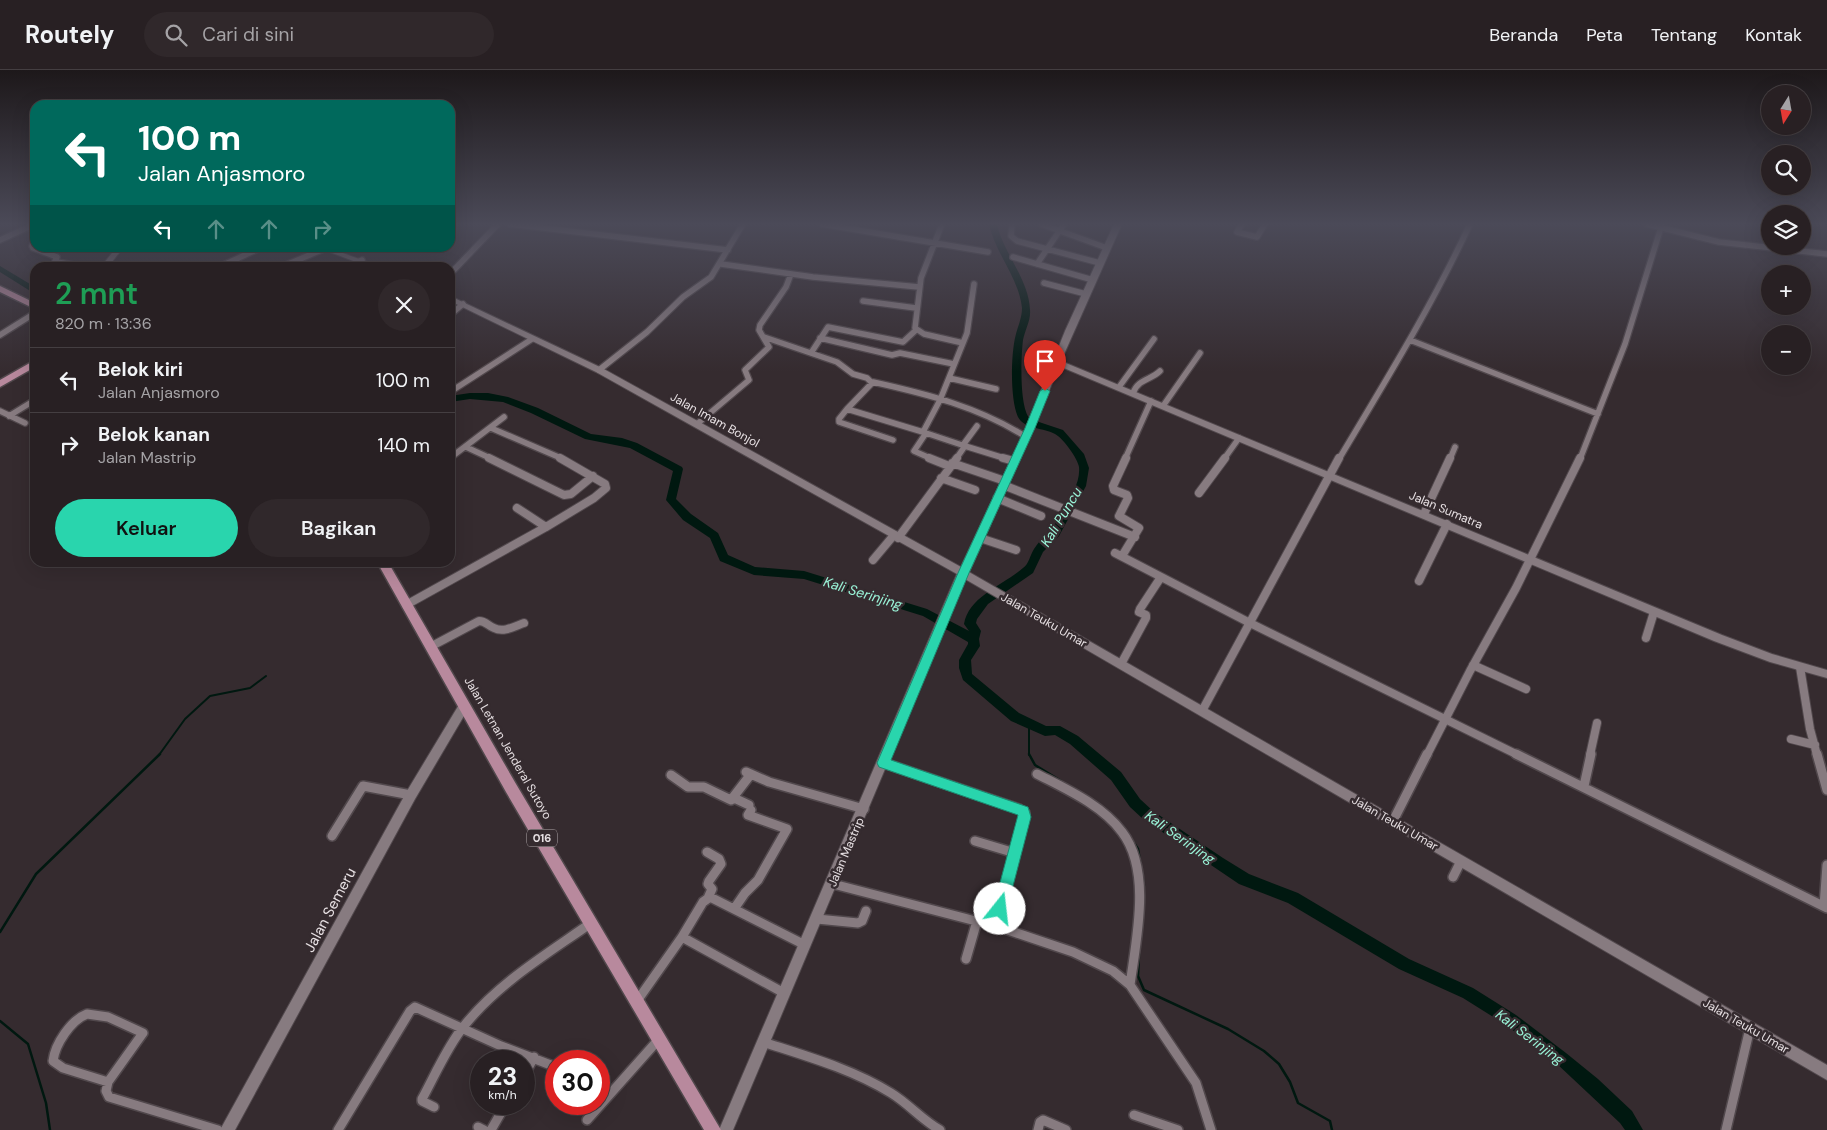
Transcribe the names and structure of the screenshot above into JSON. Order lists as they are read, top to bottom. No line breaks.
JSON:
{"streets":{"main road":["Jalan Imam Bonjol","Jalan Sumatra","Jalan Teuku Umar","Jalan Letnan Jenderal Sutoyo","016","Jalan Mastrip","Jalan Semeru"]},"crossings":[["Jalan Imam Bonjol","Jalan Teuku Umar"],["Jalan Imam Bonjol","Jalan Mastrip"],["Jalan Sumatra","Jalan Mastrip"],["Jalan Teuku Umar","Jalan Mastrip"],["Jalan Letnan Jenderal Sutoyo","016"],["Jalan Letnan Jenderal Sutoyo","Jalan Semeru"]],"water":["Kali Puncu","Kali Serinjing"],"north":"bottom","page":{"header":"Routely","search":"Cari di sini","nav":["Beranda","Peta","Tentang","Kontak"],"map_buttons":["+","−"],"turn":["100 m","Jalan Anjasmoro"],"heading":["2 mnt","820 m · 13:36"],"list":[{"name":"Belok kiri","note":"Jalan Anjasmoro","value":"100 m"},{"name":"Belok kanan","note":"Jalan Mastrip","value":"140 m"}],"buttons":["Keluar","Bagikan"],"speed":"23 km/h","limit":"30"}}
